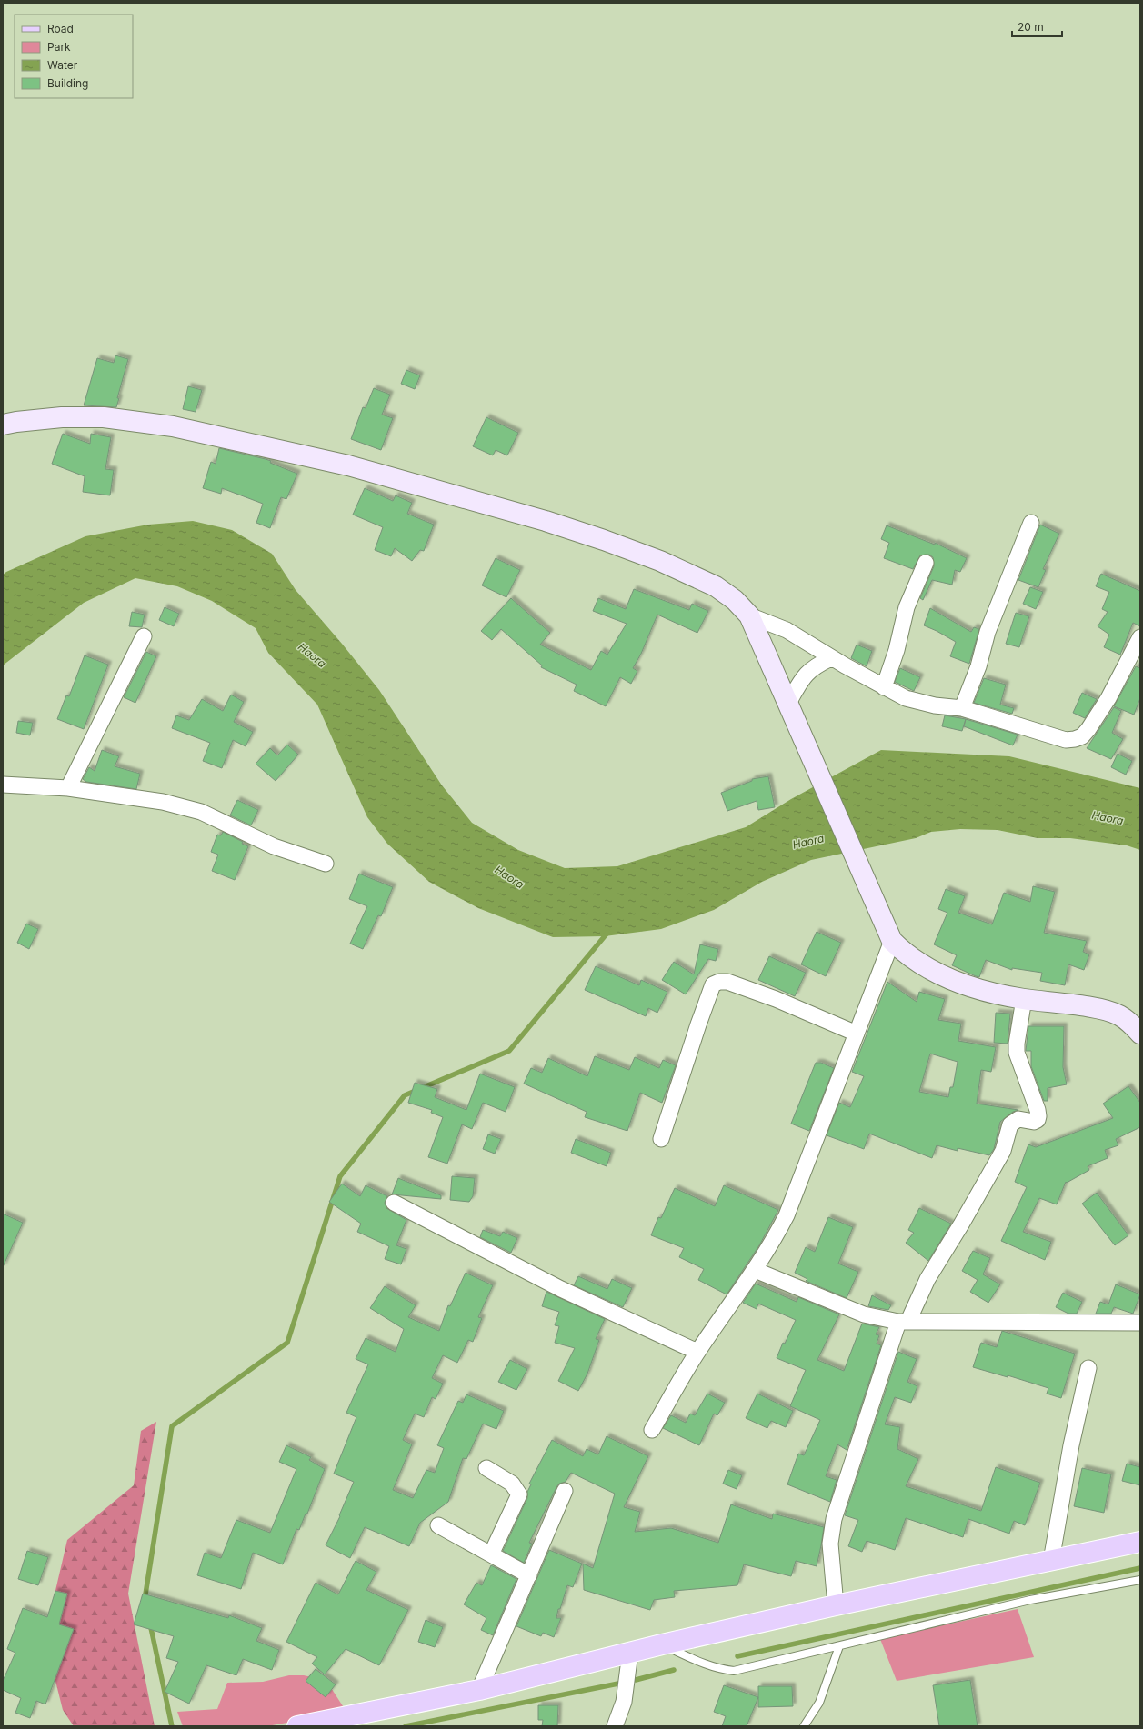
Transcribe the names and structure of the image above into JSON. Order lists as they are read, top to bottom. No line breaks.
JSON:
{"water":["Haora"],"legend":["Road","Park","Water","Building"],"scale_bar":"20 m"}
